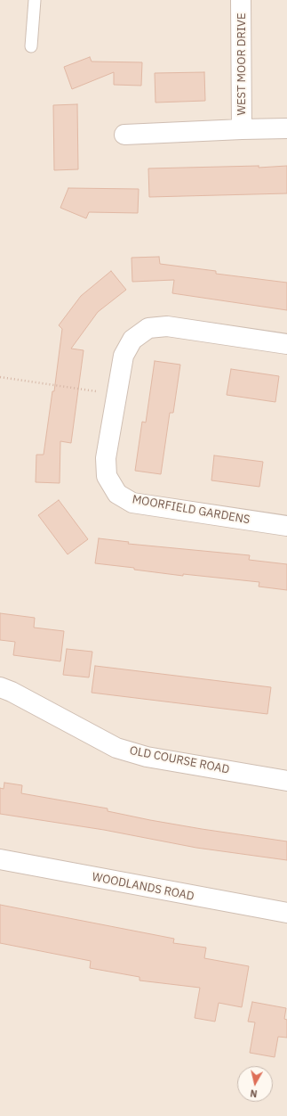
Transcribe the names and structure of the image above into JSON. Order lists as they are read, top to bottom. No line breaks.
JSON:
{"streets":{"street":["WEST MOOR DRIVE","MOORFIELD GARDENS","OLD COURSE ROAD","WOODLANDS ROAD"]},"north":"bottom"}
